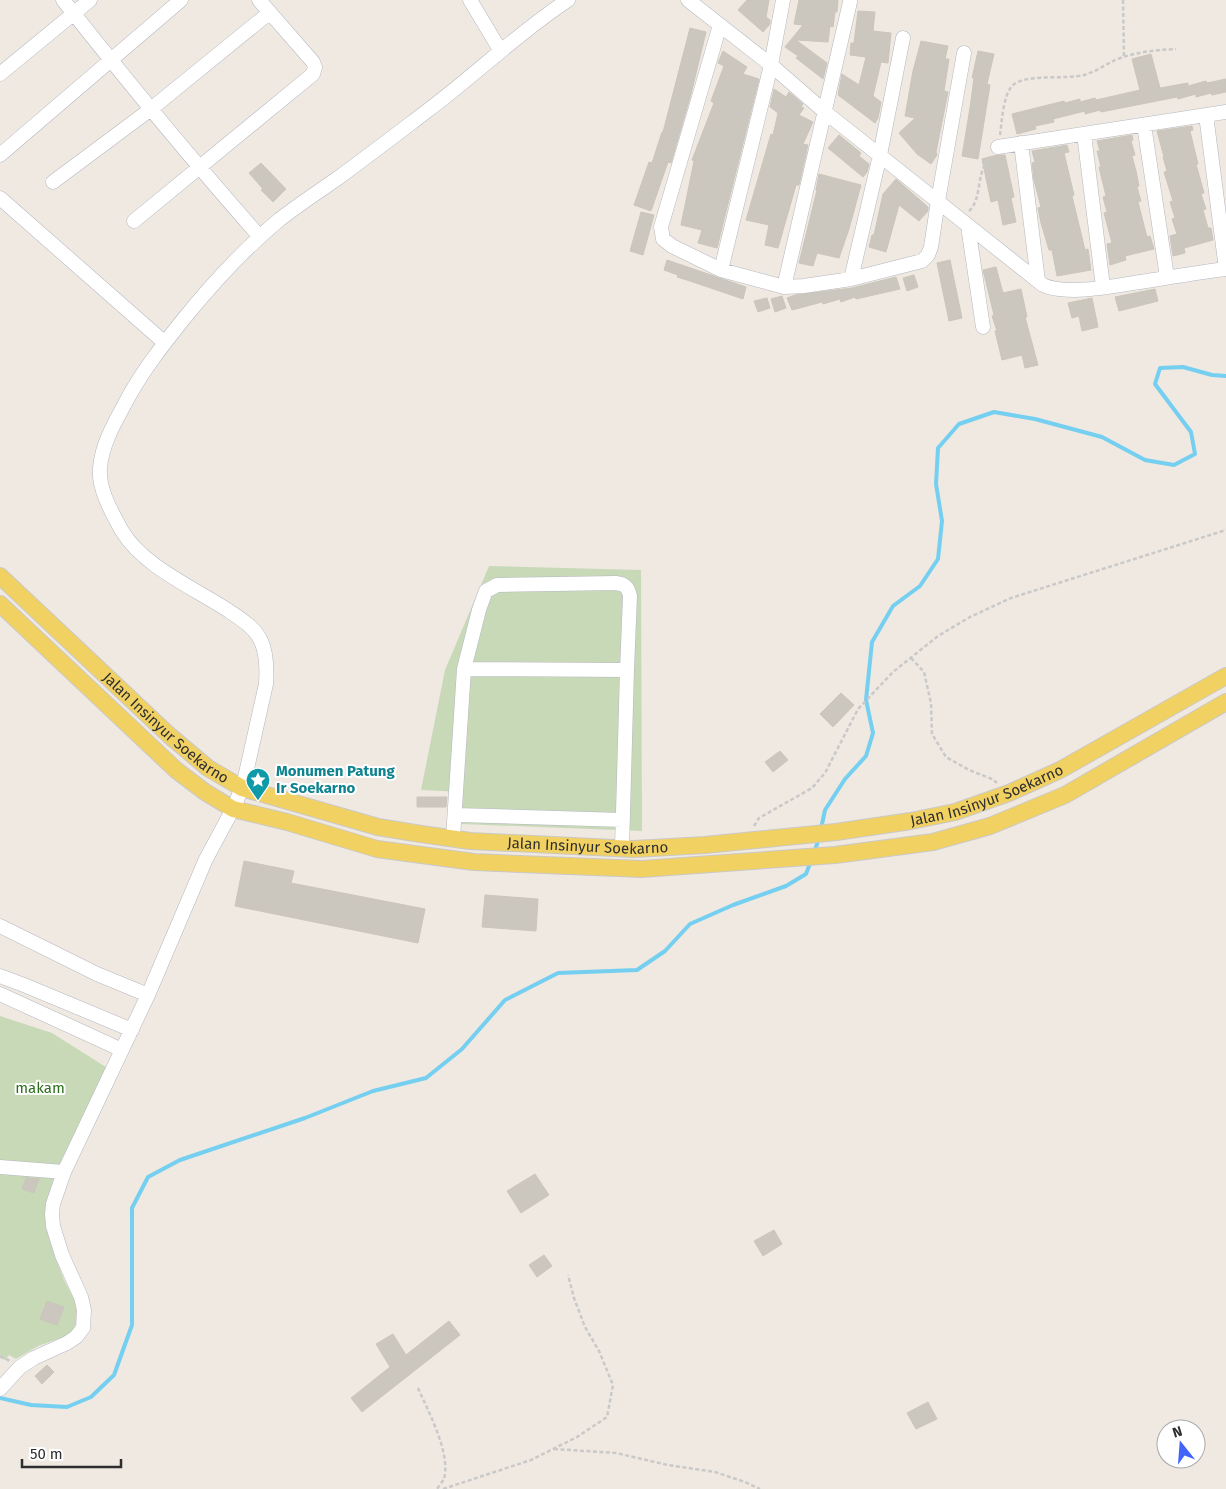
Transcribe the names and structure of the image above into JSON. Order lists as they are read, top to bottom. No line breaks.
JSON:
{"streets":{"main road":["Jalan Insinyur Soekarno"]},"parks":["makam"],"places":{"place":["Monumen Patung Ir Soekarno"]},"scale_bar":"50 m","north":"top"}
